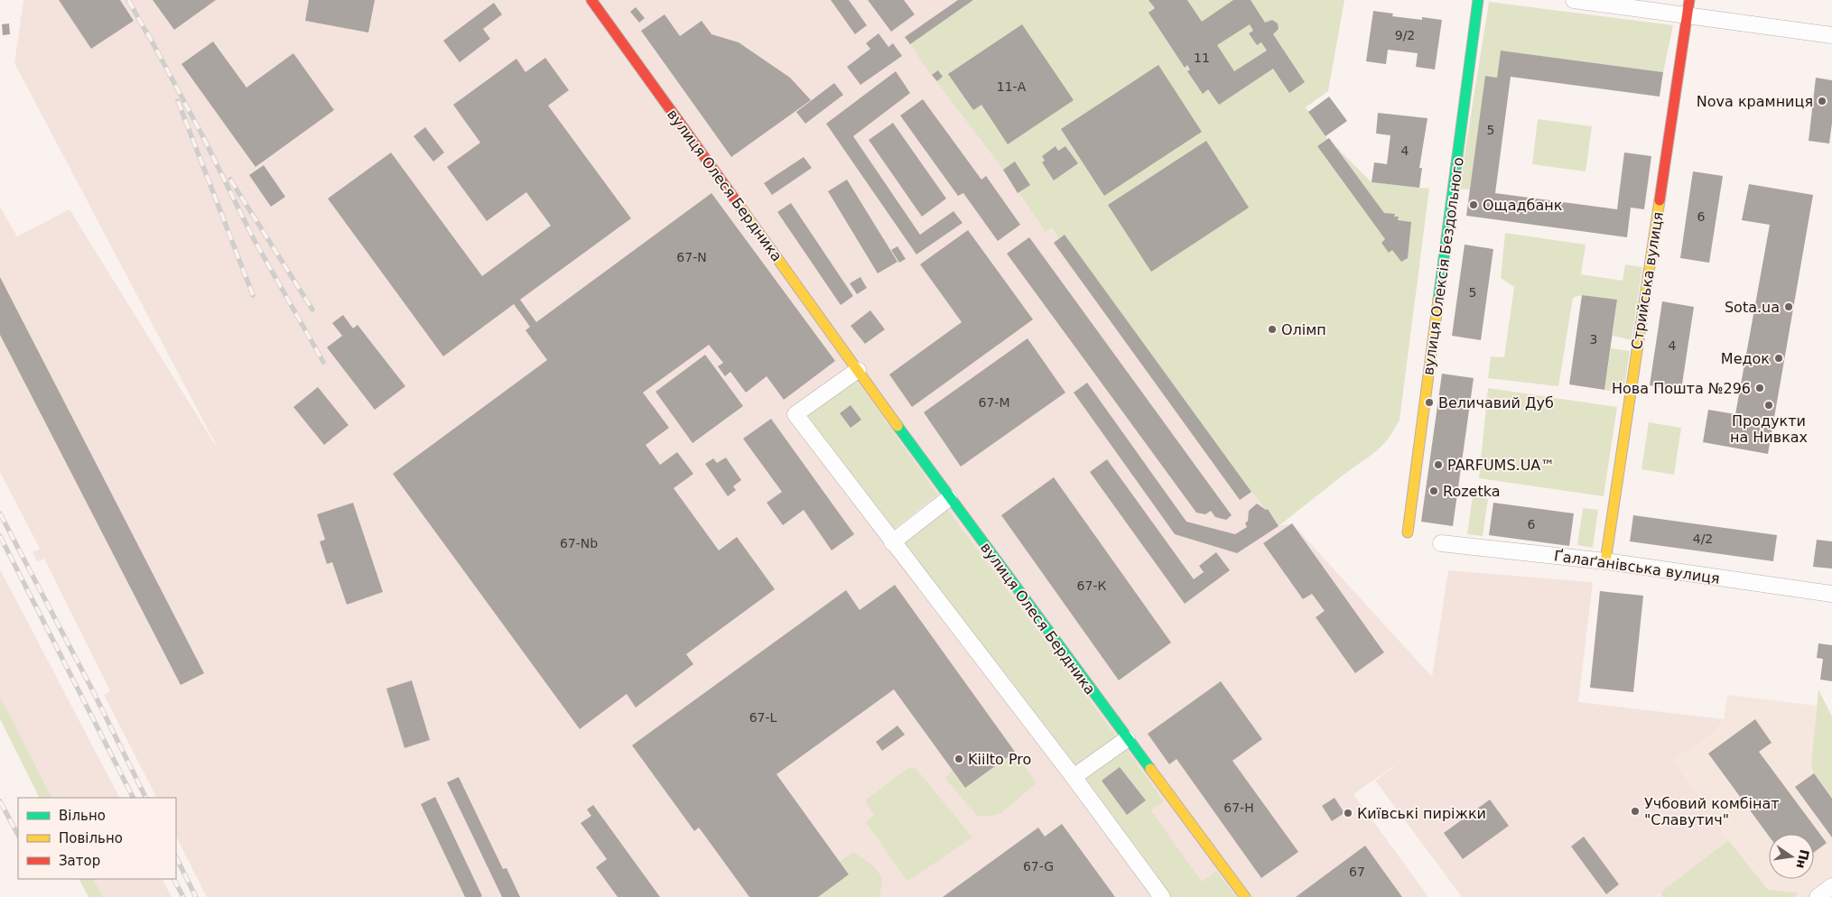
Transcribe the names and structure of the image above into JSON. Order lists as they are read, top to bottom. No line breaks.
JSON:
{"streets":{"street":["вулиця Олеся Бердника","вулиця Олексія Бездольного","Стрийська вулиця","Ґалаґанівська вулиця"]},"crossings":[["Стрийська вулиця","Ґалаґанівська вулиця"]],"places":["Nova крамниця","Ощадбанк","Sota.ua","Олімп","Медок","Нова Пошта №296","Величавий Дуб","Продукти на Нивках","PARFUMS.UA™","Rozetka","Kiilto Pro","Учбовий комбінат \"Славутич\"","Київські пиріжки"],"house_numbers":["9/2","11","11-А","5","4","6","67-N","5","3","4","67-М","6","4/2","67-Nb","67-К","67-L","67-Н","67-G","67"],"legend":["Вільно","Повільно","Затор"],"north":"right"}
